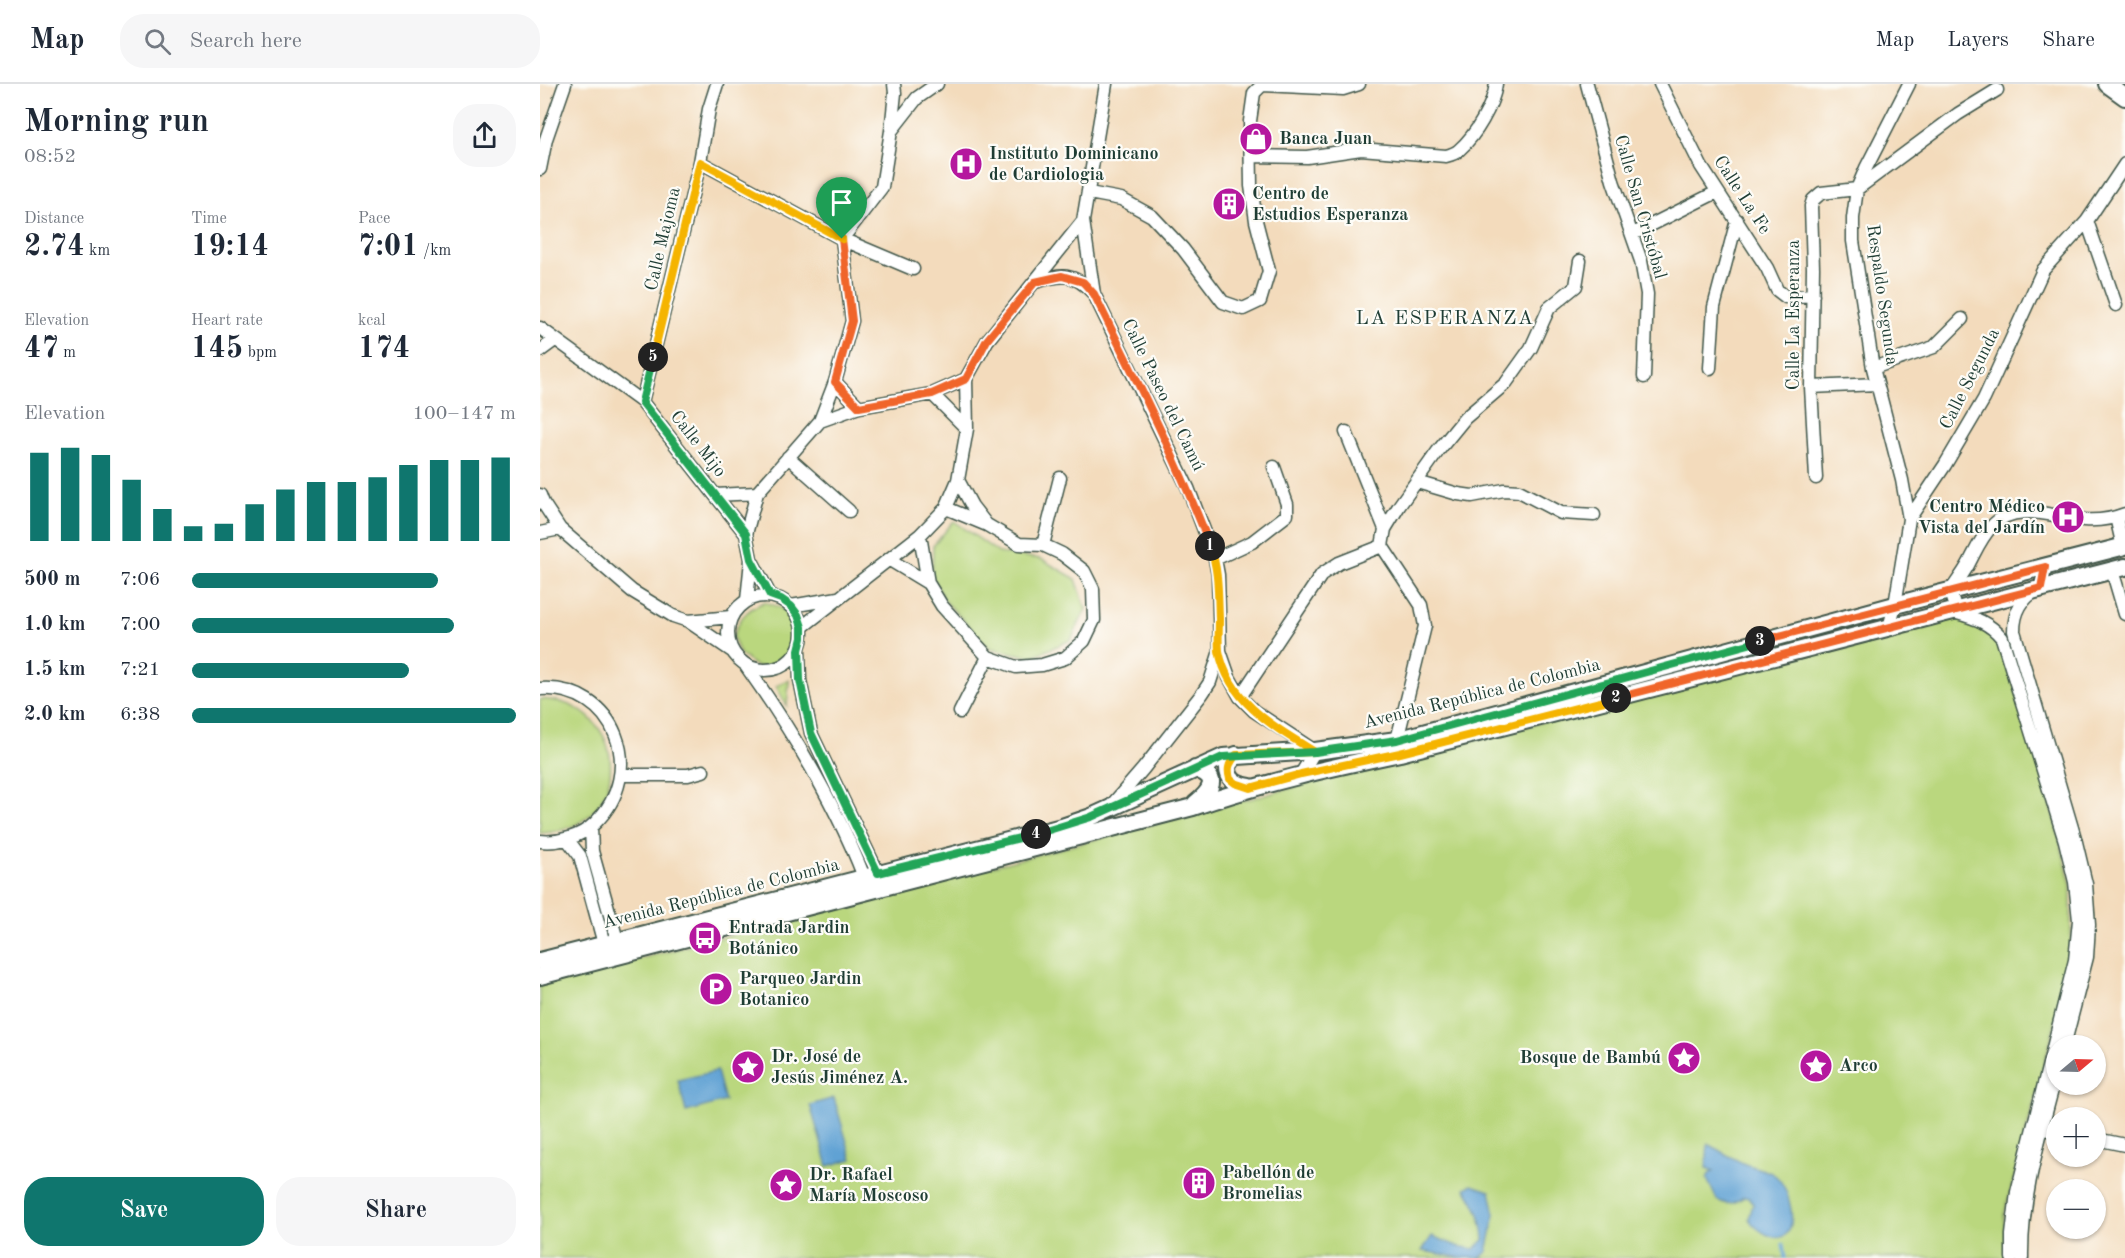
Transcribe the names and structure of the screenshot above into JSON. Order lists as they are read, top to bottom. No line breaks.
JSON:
{"streets":{"main road":["Avenida República de Colombia"],"street":["Calle La Fe","Calle San Cristóbal","Calle Majoma","Respaldo Segunda","Calle La Esperanza","Calle Segunda","Calle Paseo del Camú","Calle Mijo"]},"crossings":[["Calle La Fe","Calle La Esperanza"],["Calle Majoma","Calle Mijo"],["Respaldo Segunda","Calle La Esperanza"],["Respaldo Segunda","Calle Segunda"],["Calle Segunda","Avenida República de Colombia"],["Calle Paseo del Camú","Avenida República de Colombia"]],"districts":["LA ESPERANZA"],"places":{"shop":["Banca Juan"],"hospital":["Instituto Dominicano de Cardiologia","Centro Médico Vista del Jardín"],"building":["Centro de Estudios Esperanza","Pabellón de Bromelias"],"bus stop":["Entrada Jardin Botánico"],"parking":["Parqueo Jardin Botanico"],"place":["Bosque de Bambú","Arco","Dr. José de Jesús Jiménez A.","Dr. Rafael María Moscoso"]},"north":"right","page":{"header":"Map","search":"Search here","nav":["Map","Layers","Share"],"heading":["Morning run","08:52"],"stats":[["Distance","2.74 km"],["Time","19:14"],["Pace","7:01 /km"],["Elevation","47 m"],["Heart rate","145 bpm"],["kcal","174"]],"pins":["5","1","3","2","4"],"chart":["Elevation","100–147 m"],"list":[{"name":"500 m","note":"7:06"},{"name":"1.0 km","note":"7:00"},{"name":"1.5 km","note":"7:21"},{"name":"2.0 km","note":"6:38"}],"map_buttons":["+","−"],"buttons":["Save","Share"]}}
